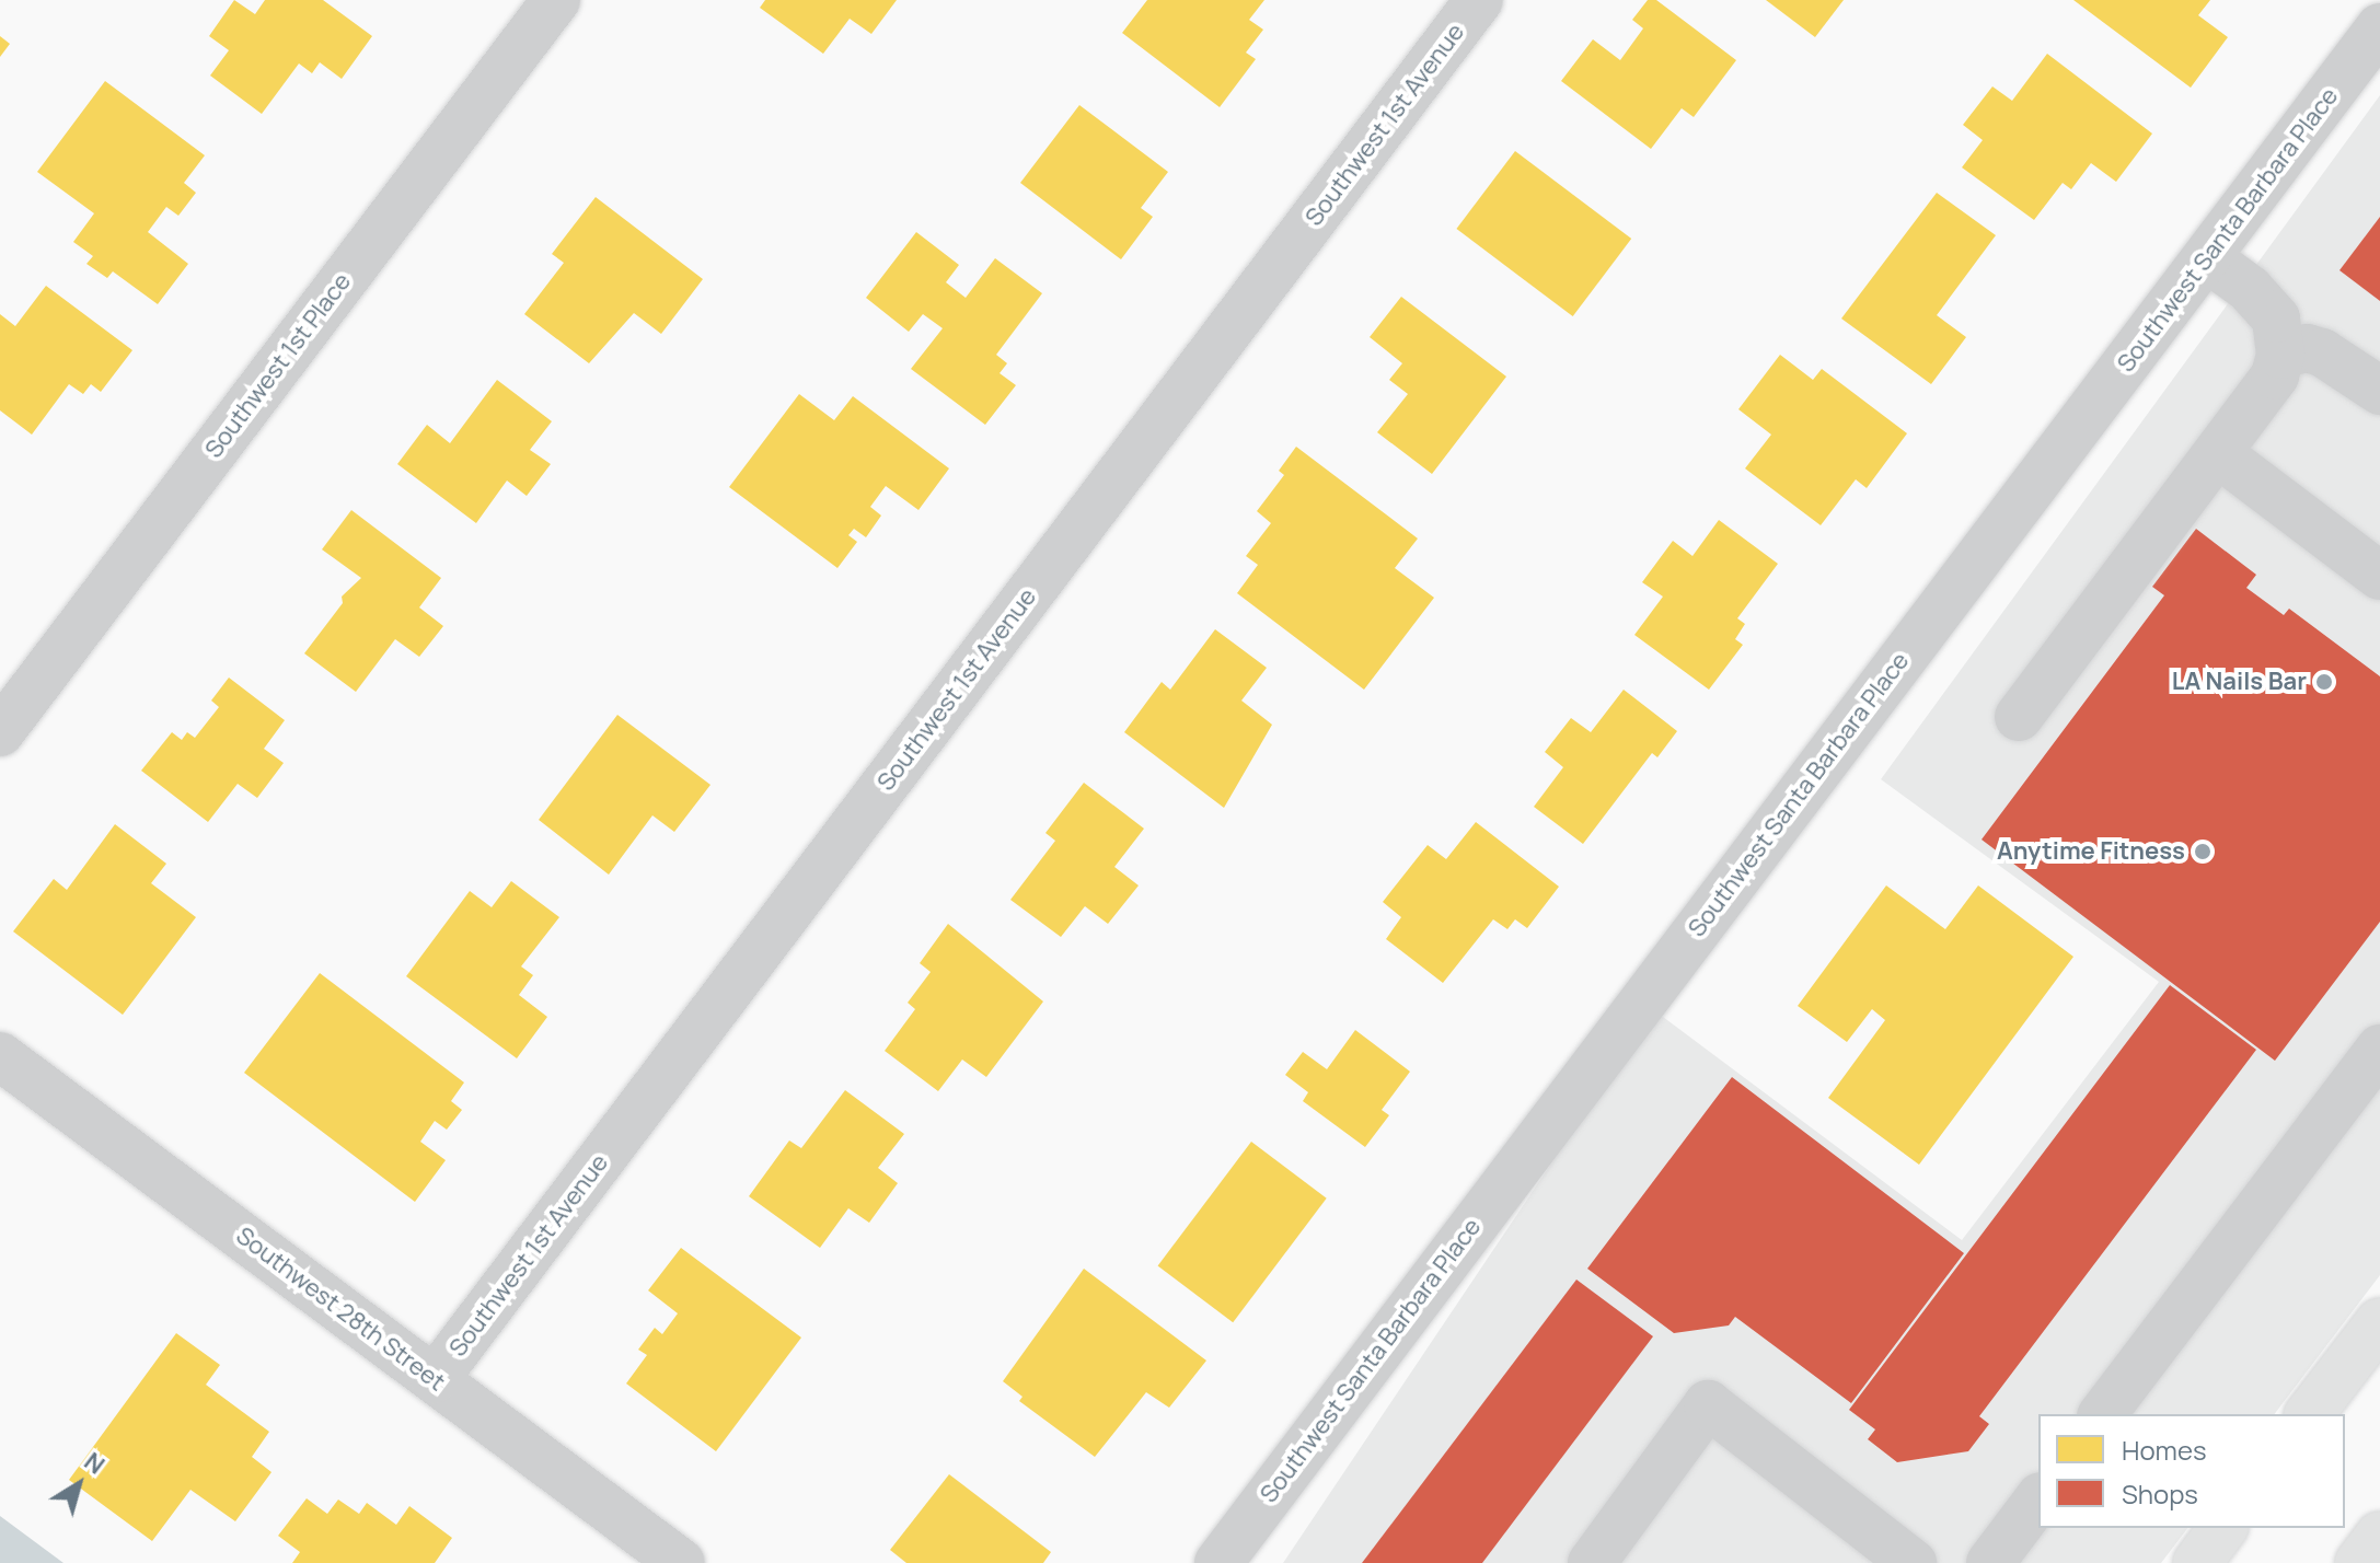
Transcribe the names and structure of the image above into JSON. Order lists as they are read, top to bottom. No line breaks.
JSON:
{"streets":{"street":["Southwest 1st Avenue","Southwest Santa Barbara Place","Southwest 1st Place","Southwest 28th Street"]},"crossings":[["Southwest 1st Avenue","Southwest 28th Street"]],"places":["LA Nails Bar","Anytime Fitness"],"legend":["Homes","Shops"],"north":"top right"}
